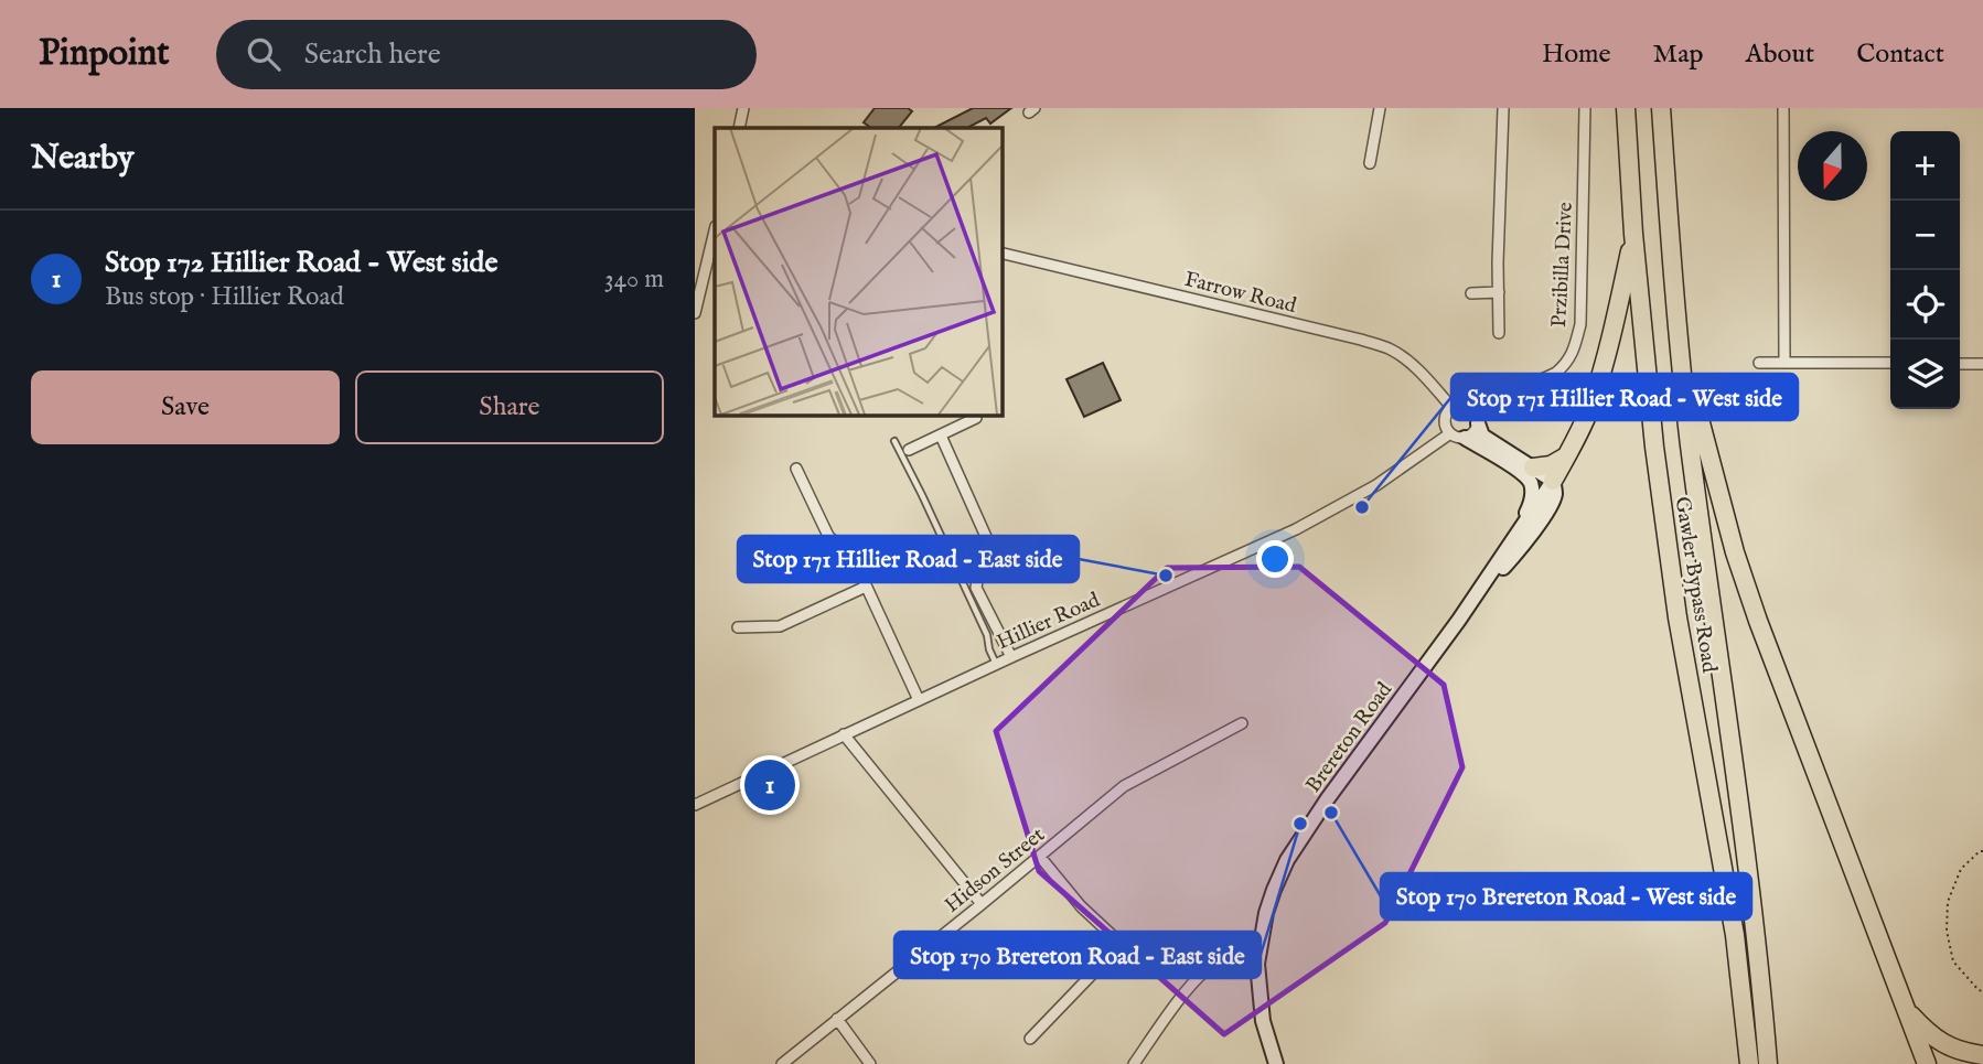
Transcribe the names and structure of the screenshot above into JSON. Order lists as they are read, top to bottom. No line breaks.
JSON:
{"streets":{"highway":["Gawler Bypass Road"],"street":["Przibilla Drive","Farrow Road","Hillier Road","Brereton Road","Hidson Street"]},"crossings":[["Przibilla Drive","Farrow Road"],["Przibilla Drive","Hillier Road"],["Przibilla Drive","Brereton Road"],["Farrow Road","Hillier Road"],["Farrow Road","Brereton Road"],["Hillier Road","Brereton Road"]],"places":["Stop 171 Hillier Road - West side","Stop 171 Hillier Road - East side","Stop 170 Brereton Road - West side","Stop 170 Brereton Road - East side"],"north":"bottom","page":{"header":"Pinpoint","search":"Search here","nav":["Home","Map","About","Contact"],"heading":"Nearby","map_buttons":["+","−"],"list":[{"mark":"1","name":"Stop 172 Hillier Road - West side","note":"Bus stop · Hillier Road","value":"340 m"}],"buttons":["Save","Share"],"pins":"1"}}
